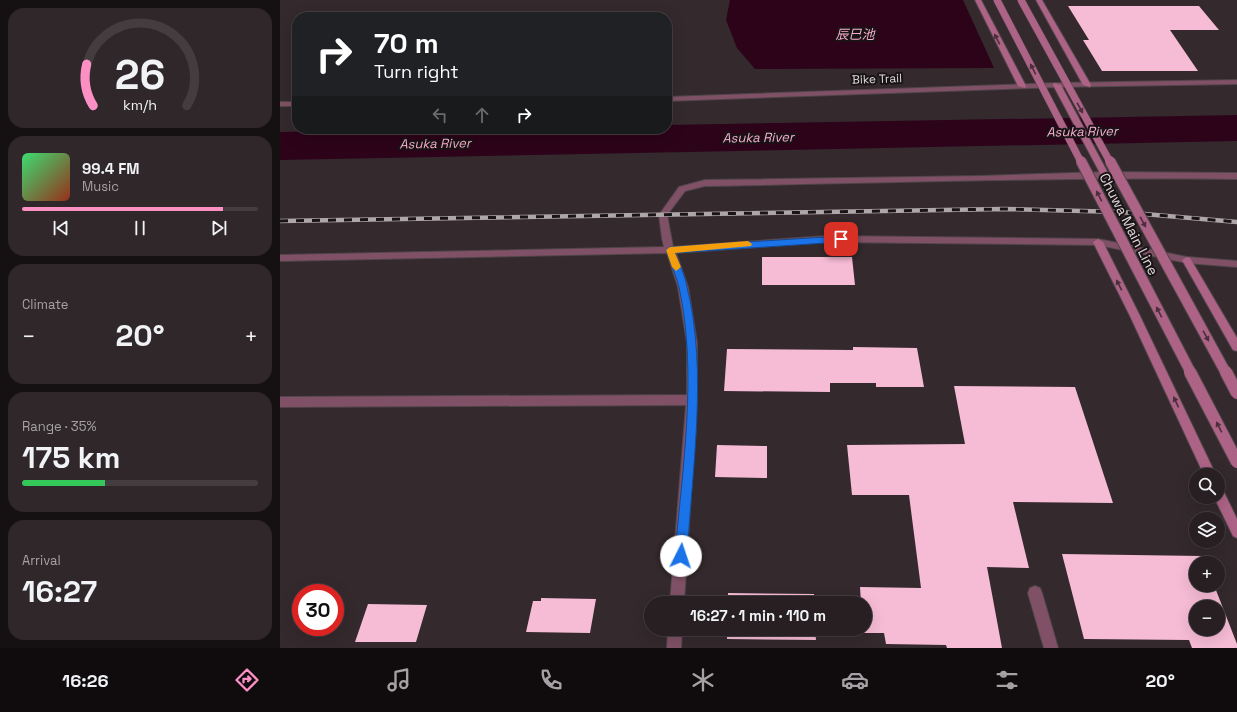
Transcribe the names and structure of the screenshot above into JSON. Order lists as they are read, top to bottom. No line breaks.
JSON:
{"streets":{"main road":["Chuwa Main Line"],"street":["Bike Trail"]},"water":["辰巳池","Asuka River"],"page":{"turn":["70 m","Turn right"],"song":["99.4 FM","Music"],"tile":["Climate",["Range · 35%","175 km"],["Arrival","16:27"]],"heat":["−","20°","+"],"map_buttons":["+","−"],"limit":"30","trip":"16:27 · 1 min · 110 m","tabs":["16:26","20°"],"gauge":["26","km/h"]}}
